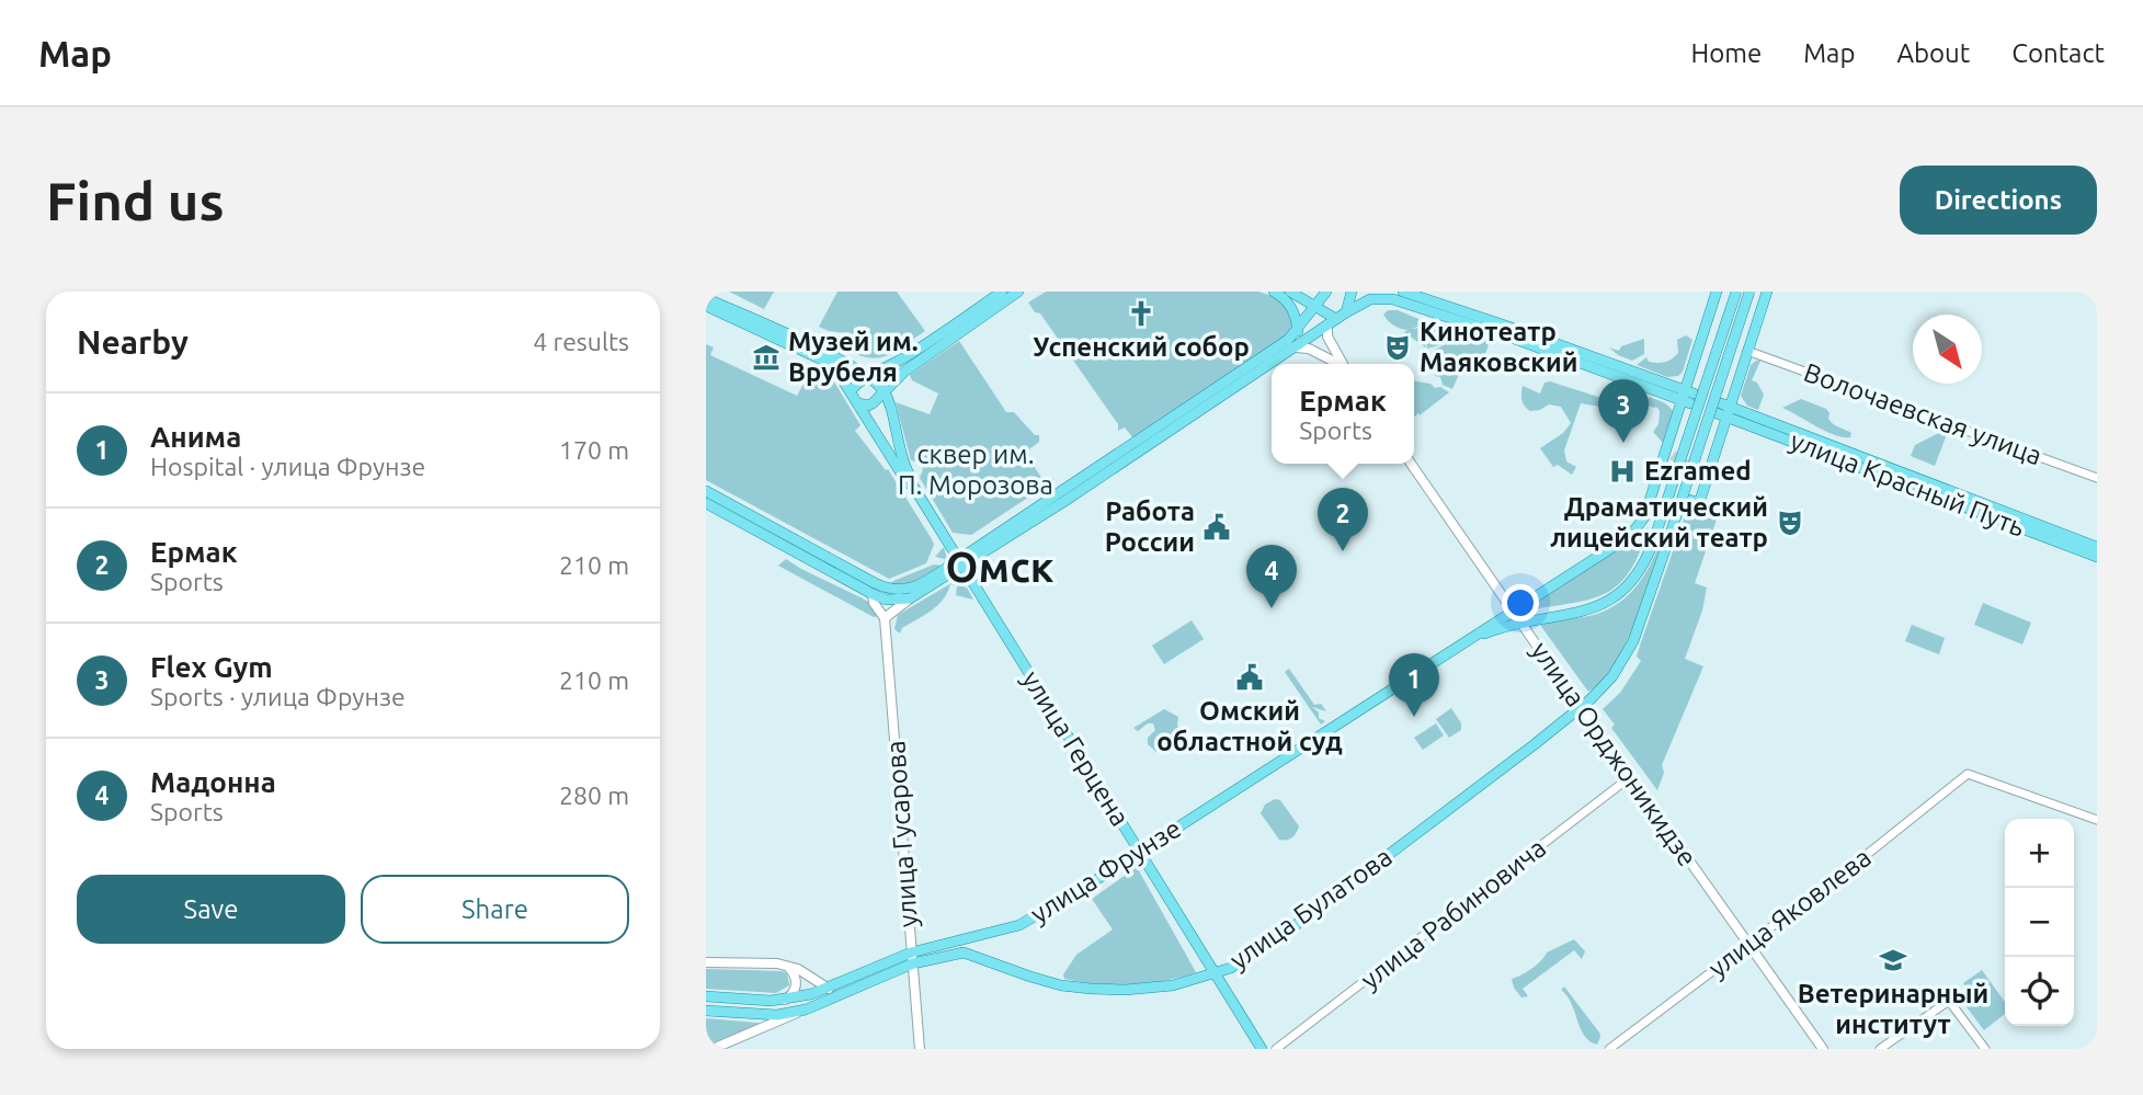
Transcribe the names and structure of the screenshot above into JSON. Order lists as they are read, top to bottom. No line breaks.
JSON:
{"streets":{"main road":["улица Красный Путь","улица Герцена","улица Орджоникидзе","улица Гусарова","улица Фрунзе","улица Булатова"],"street":["Волочаевская улица","улица Яковлева","улица Рабиновича"]},"crossings":[["улица Герцена","улица Фрунзе"],["улица Герцена","улица Булатова"],["улица Орджоникидзе","улица Фрунзе"],["улица Орджоникидзе","улица Булатова"],["улица Орджоникидзе","улица Яковлева"],["улица Орджоникидзе","улица Рабиновича"],["улица Гусарова","улица Фрунзе"],["улица Гусарова","улица Булатова"],["улица Фрунзе","улица Булатова"]],"districts":["Омск"],"parks":["сквер им. П. Морозова"],"places":{"church":["Успенский собор"],"theatre":["Кинотеатр Маяковский","Драматический лицейский театр"],"museum":["Музей им. Врубеля"],"hospital":["Ezramed"],"public building":["Работа России","Омский областной суд"],"school or university":["Ветеринарный институт"]},"north":"bottom right","page":{"header":"Map","nav":["Home","Map","About","Contact"],"buttons":["Directions",["Save","Share"]],"title":"Find us","heading":["Nearby","4 results"],"popup":["Ермак","Sports"],"pins":["3","2","4","1"],"list":[{"mark":"1","name":"Анима","note":"Hospital · улица Фрунзе","value":"170 m"},{"mark":"2","name":"Ермак","note":"Sports","value":"210 m"},{"mark":"3","name":"Flex Gym","note":"Sports · улица Фрунзе","value":"210 m"},{"mark":"4","name":"Мадонна","note":"Sports","value":"280 m"}],"map_buttons":["+","−"]}}
